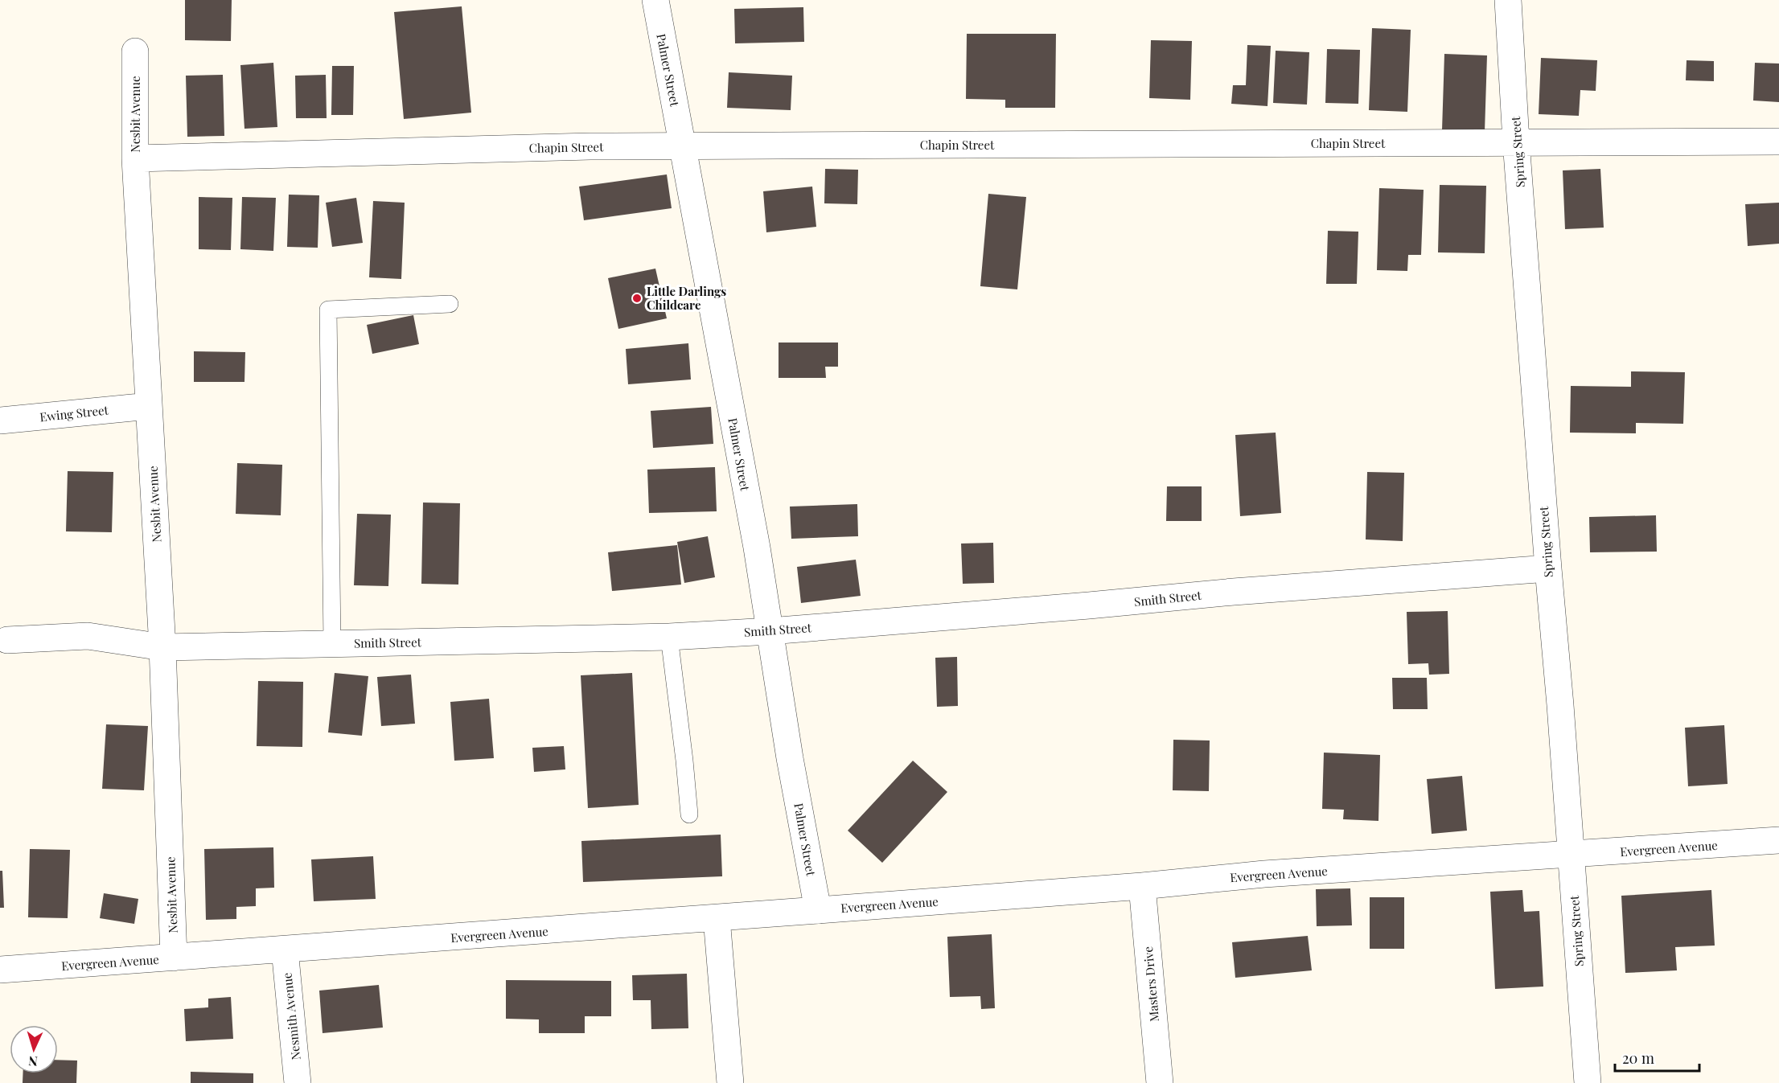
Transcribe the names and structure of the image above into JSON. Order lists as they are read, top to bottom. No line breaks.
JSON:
{"streets":{"street":["Palmer Street","Nesbit Avenue","Chapin Street","Spring Street","Ewing Street","Smith Street","Evergreen Avenue","Masters Drive","Nesmith Avenue"]},"crossings":[["Palmer Street","Chapin Street"],["Palmer Street","Smith Street"],["Palmer Street","Evergreen Avenue"],["Nesbit Avenue","Chapin Street"],["Nesbit Avenue","Ewing Street"],["Nesbit Avenue","Smith Street"],["Nesbit Avenue","Evergreen Avenue"],["Chapin Street","Spring Street"],["Spring Street","Smith Street"],["Spring Street","Evergreen Avenue"],["Evergreen Avenue","Masters Drive"],["Evergreen Avenue","Nesmith Avenue"]],"places":["Little Darlings Childcare"],"scale_bar":"20 m","north":"bottom"}
